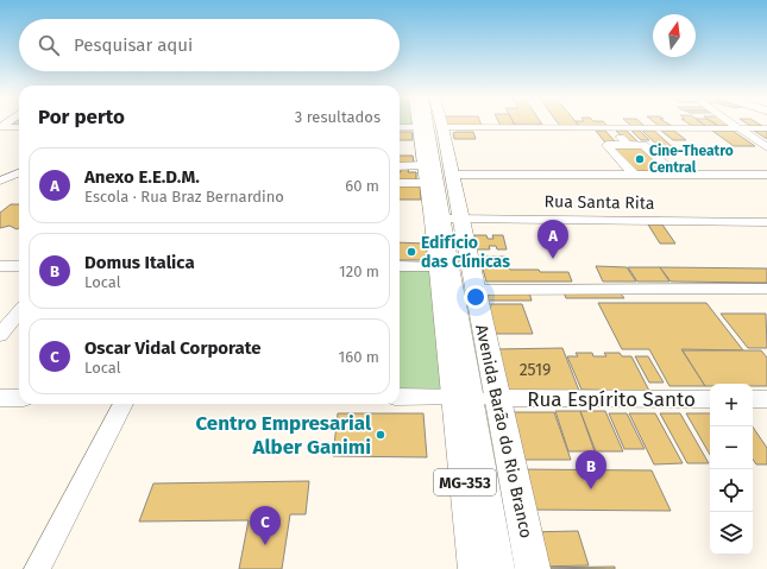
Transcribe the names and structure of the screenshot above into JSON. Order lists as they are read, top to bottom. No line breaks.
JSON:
{"streets":{"main road":["Avenida Barão do Rio Branco","MG-353"],"street":["Rua Santa Rita","Rua Espírito Santo"]},"crossings":[["Rua Santa Rita","Avenida Barão do Rio Branco"],["Rua Espírito Santo","Avenida Barão do Rio Branco"]],"places":["Cine-Theatro Central","Edifício das Clínicas","Centro Empresarial Alber Ganimi"],"house_numbers":["2519"],"north":"top","page":{"search":"Pesquisar aqui","heading":["Por perto","3 resultados"],"list":[{"mark":"A","name":"Anexo E.E.D.M.","note":"Escola · Rua Braz Bernardino","value":"60 m"},{"mark":"B","name":"Domus Italica","note":"Local","value":"120 m"},{"mark":"C","name":"Oscar Vidal Corporate","note":"Local","value":"160 m"}],"pins":["A","B","C"],"map_buttons":["+","−"]}}
